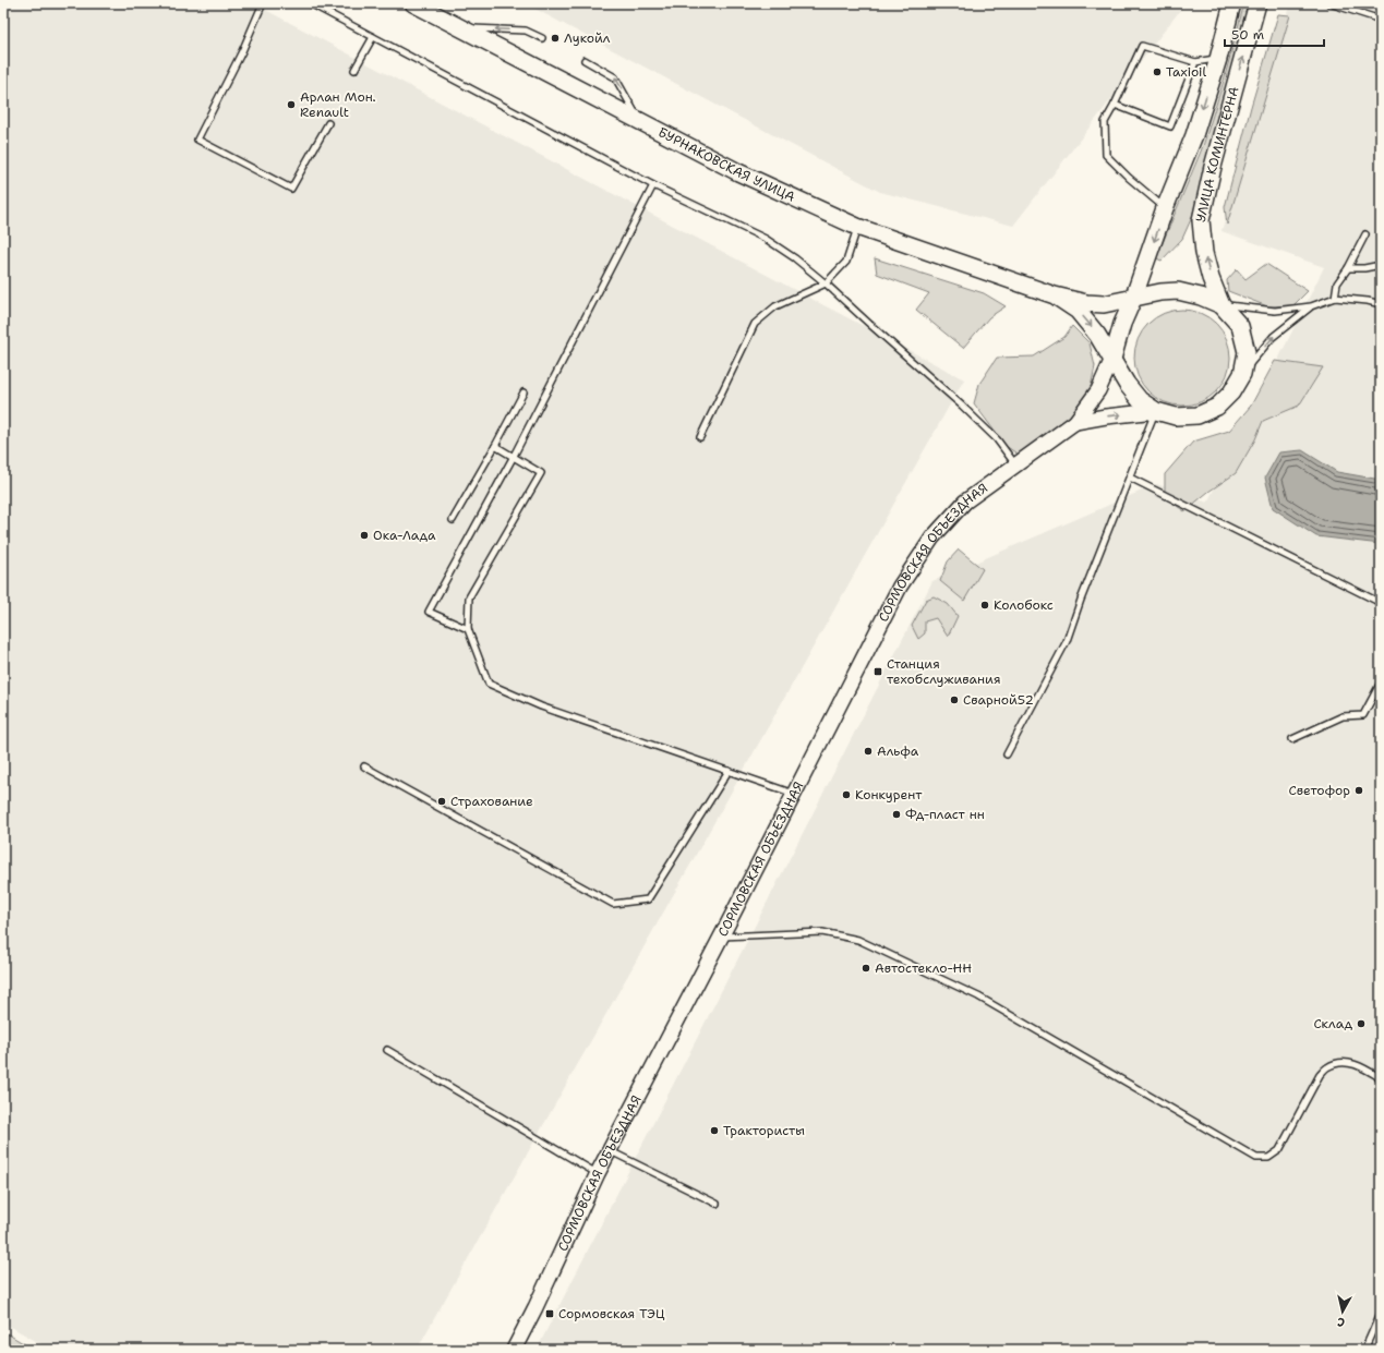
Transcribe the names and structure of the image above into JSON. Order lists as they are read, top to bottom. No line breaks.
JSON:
{"streets":{"main road":["УЛИЦА КОМИНТЕРНА","БУРНАКОВСКАЯ УЛИЦА"],"street":["СОРМОВСКАЯ ОБЪЕЗДНАЯ"]},"places":{"other":["Лукойл","Taxioil","Арлан Мон. Renault","Ока-Лада","Колобокс","Сварной52","Альфа","Светофор","Конкурент","Страхование","Фд-пласт нн","Автостекло-НН","Склад","Трактористы"],"transit":["Станция техобслуживания","Сормовская ТЭЦ"]},"scale_bar":"50 m","north":"bottom"}
